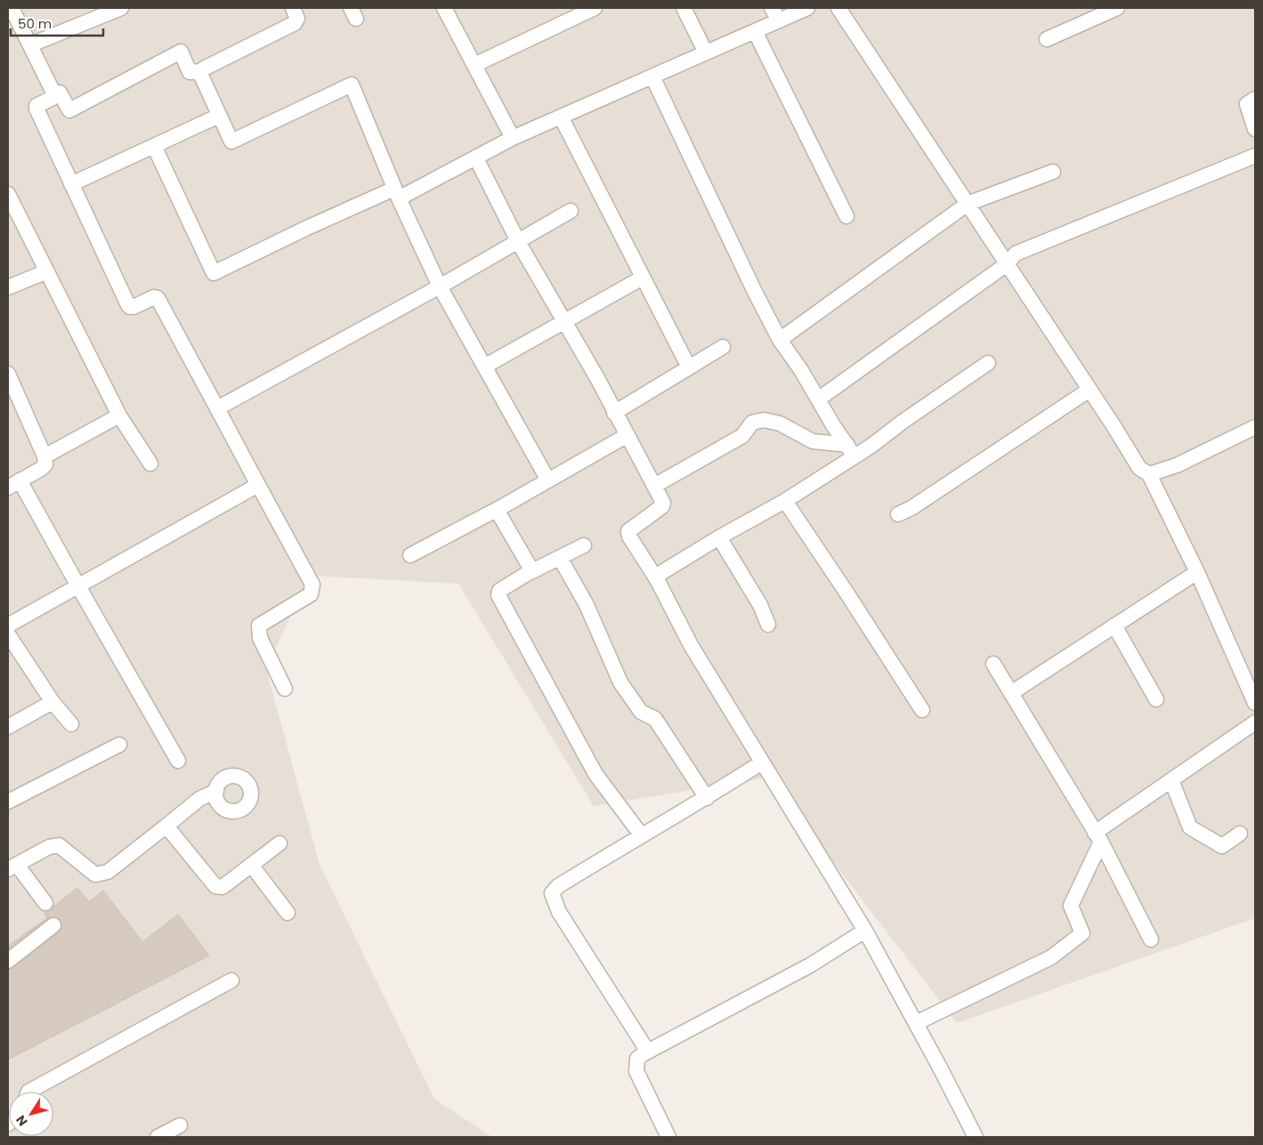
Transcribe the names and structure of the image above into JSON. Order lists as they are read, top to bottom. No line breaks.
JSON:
{"scale_bar":"50 m","north":"bottom left"}
